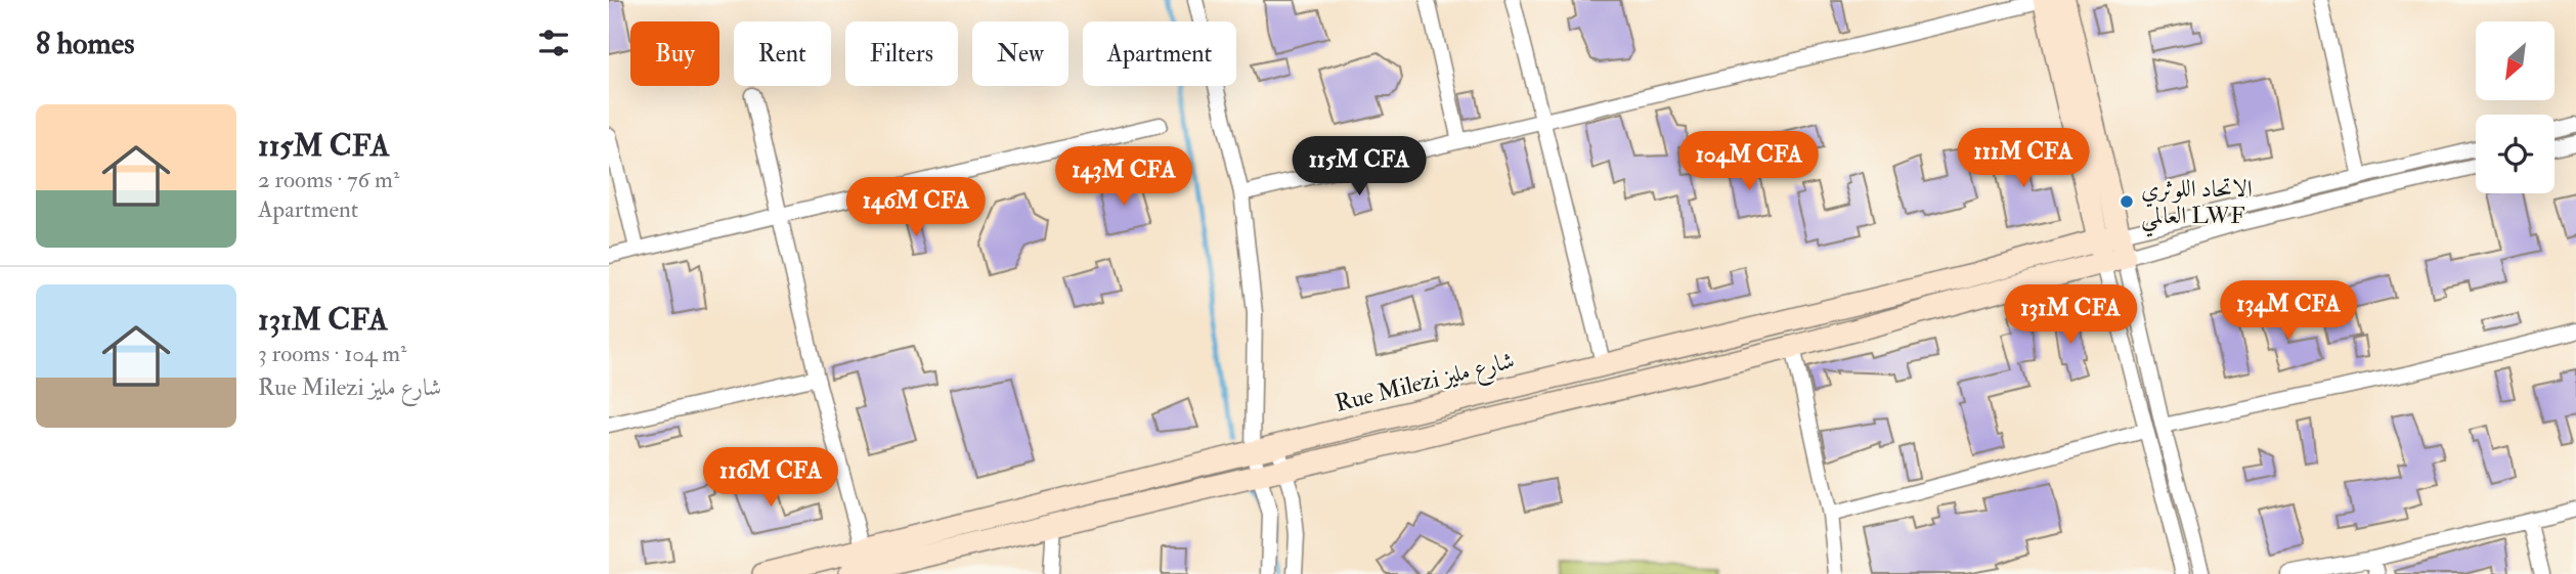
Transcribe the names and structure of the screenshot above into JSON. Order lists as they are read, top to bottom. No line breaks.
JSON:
{"streets":{"street":["Rue Milezi شارع مليز"]},"places":["الاتحاد اللوثري العالمي LWF"],"north":"bottom left","page":{"heading":"8 homes","chip":["Buy","Rent","Filters","New","Apartment"],"list":[{"name":"115M CFA","note":"2 rooms · 76 m² · Apartment"},{"name":"131M CFA","note":"3 rooms · 104 m² · Rue Milezi شارع مليز"}],"price":["111M CFA","104M CFA","115M CFA","143M CFA","146M CFA","134M CFA","131M CFA","116M CFA"]}}
